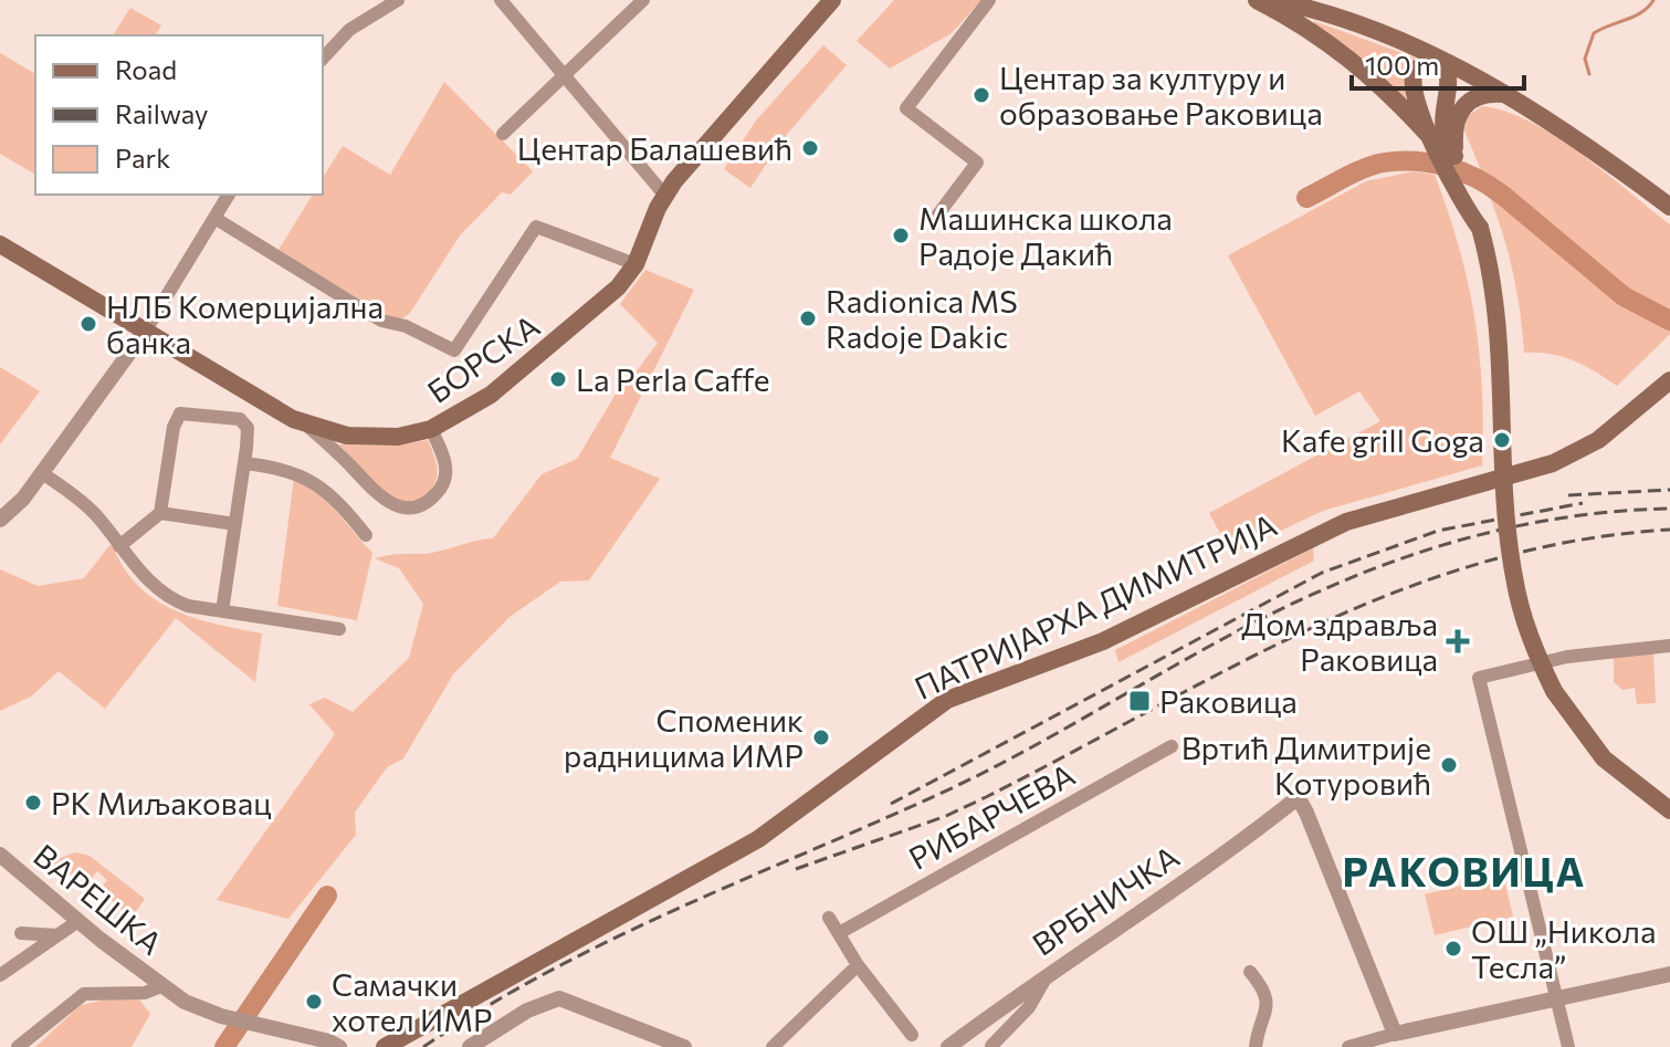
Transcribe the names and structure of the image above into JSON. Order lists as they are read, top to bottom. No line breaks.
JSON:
{"streets":{"main road":["БОРСКА","ПАТРИЈАРХА ДИМИТРИЈА"],"street":["РИБАРЧЕВА","ВАРЕШКА","ВРБНИЧКА"]},"districts":["РАКОВИЦА"],"places":{"other":["Центар за културу и образовање Раковица","Центар Балашевић","Машинска школа Радоје Дакић","Radionica MS Radoje Dakic","НЛБ Комерцијална банка","La Perla Caffe","Kafe grill Goga","Споменик радницима ИМР","Вртић Димитрије Котуровић","РК Миљаковац","ОШ „Никола Тесла”","Самачки хотел ИМР"],"health":["Дом здравља Раковица"],"transit":["Раковица"]},"legend":["Road","Railway","Park"],"scale_bar":"100 m"}
